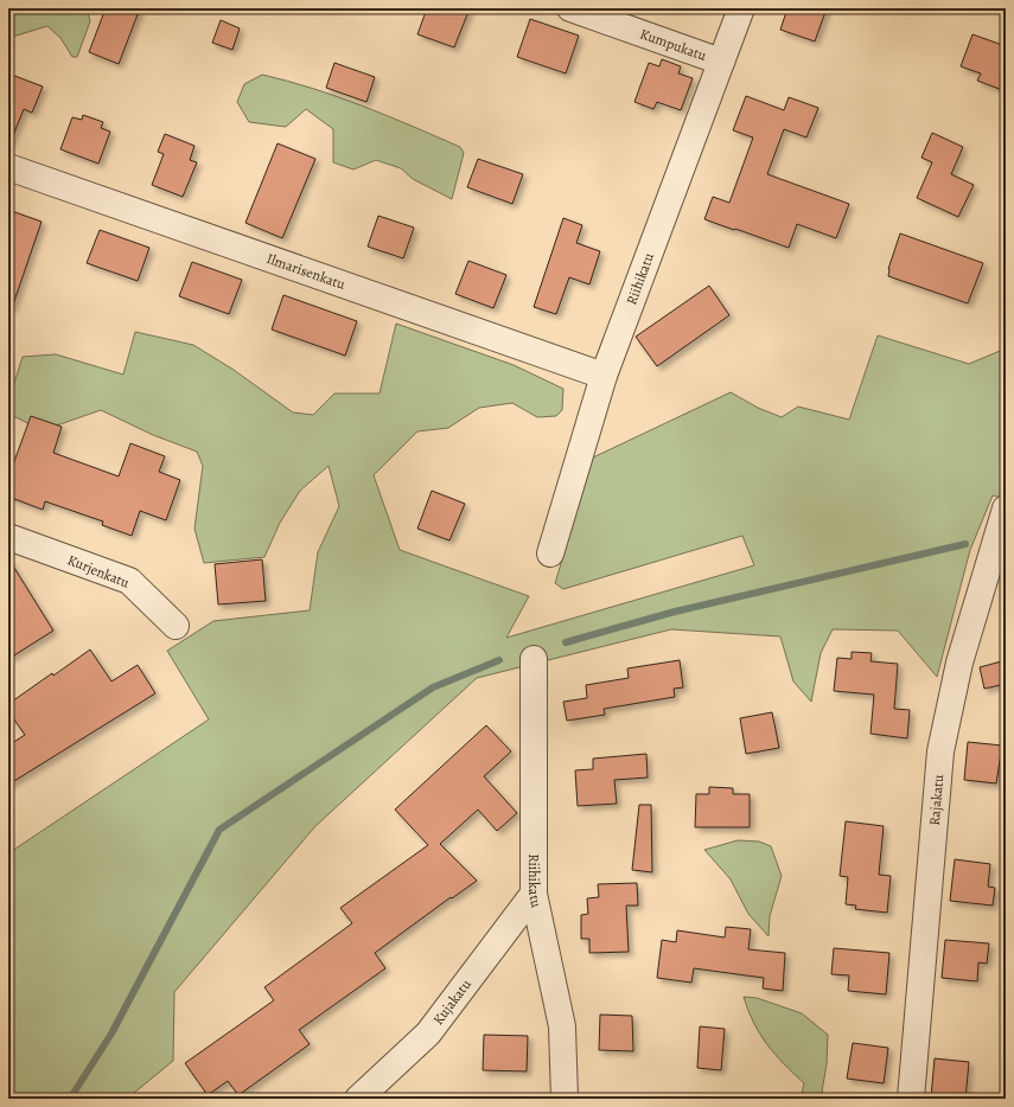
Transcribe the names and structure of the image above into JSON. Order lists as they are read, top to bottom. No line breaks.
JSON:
{"streets":{"street":["Kumpukatu","Ilmarisenkatu","Riihikatu","Kurjenkatu","Rajakatu","Kujakatu"]},"crossings":[["Kumpukatu","Riihikatu"],["Ilmarisenkatu","Riihikatu"],["Riihikatu","Kujakatu"]]}
